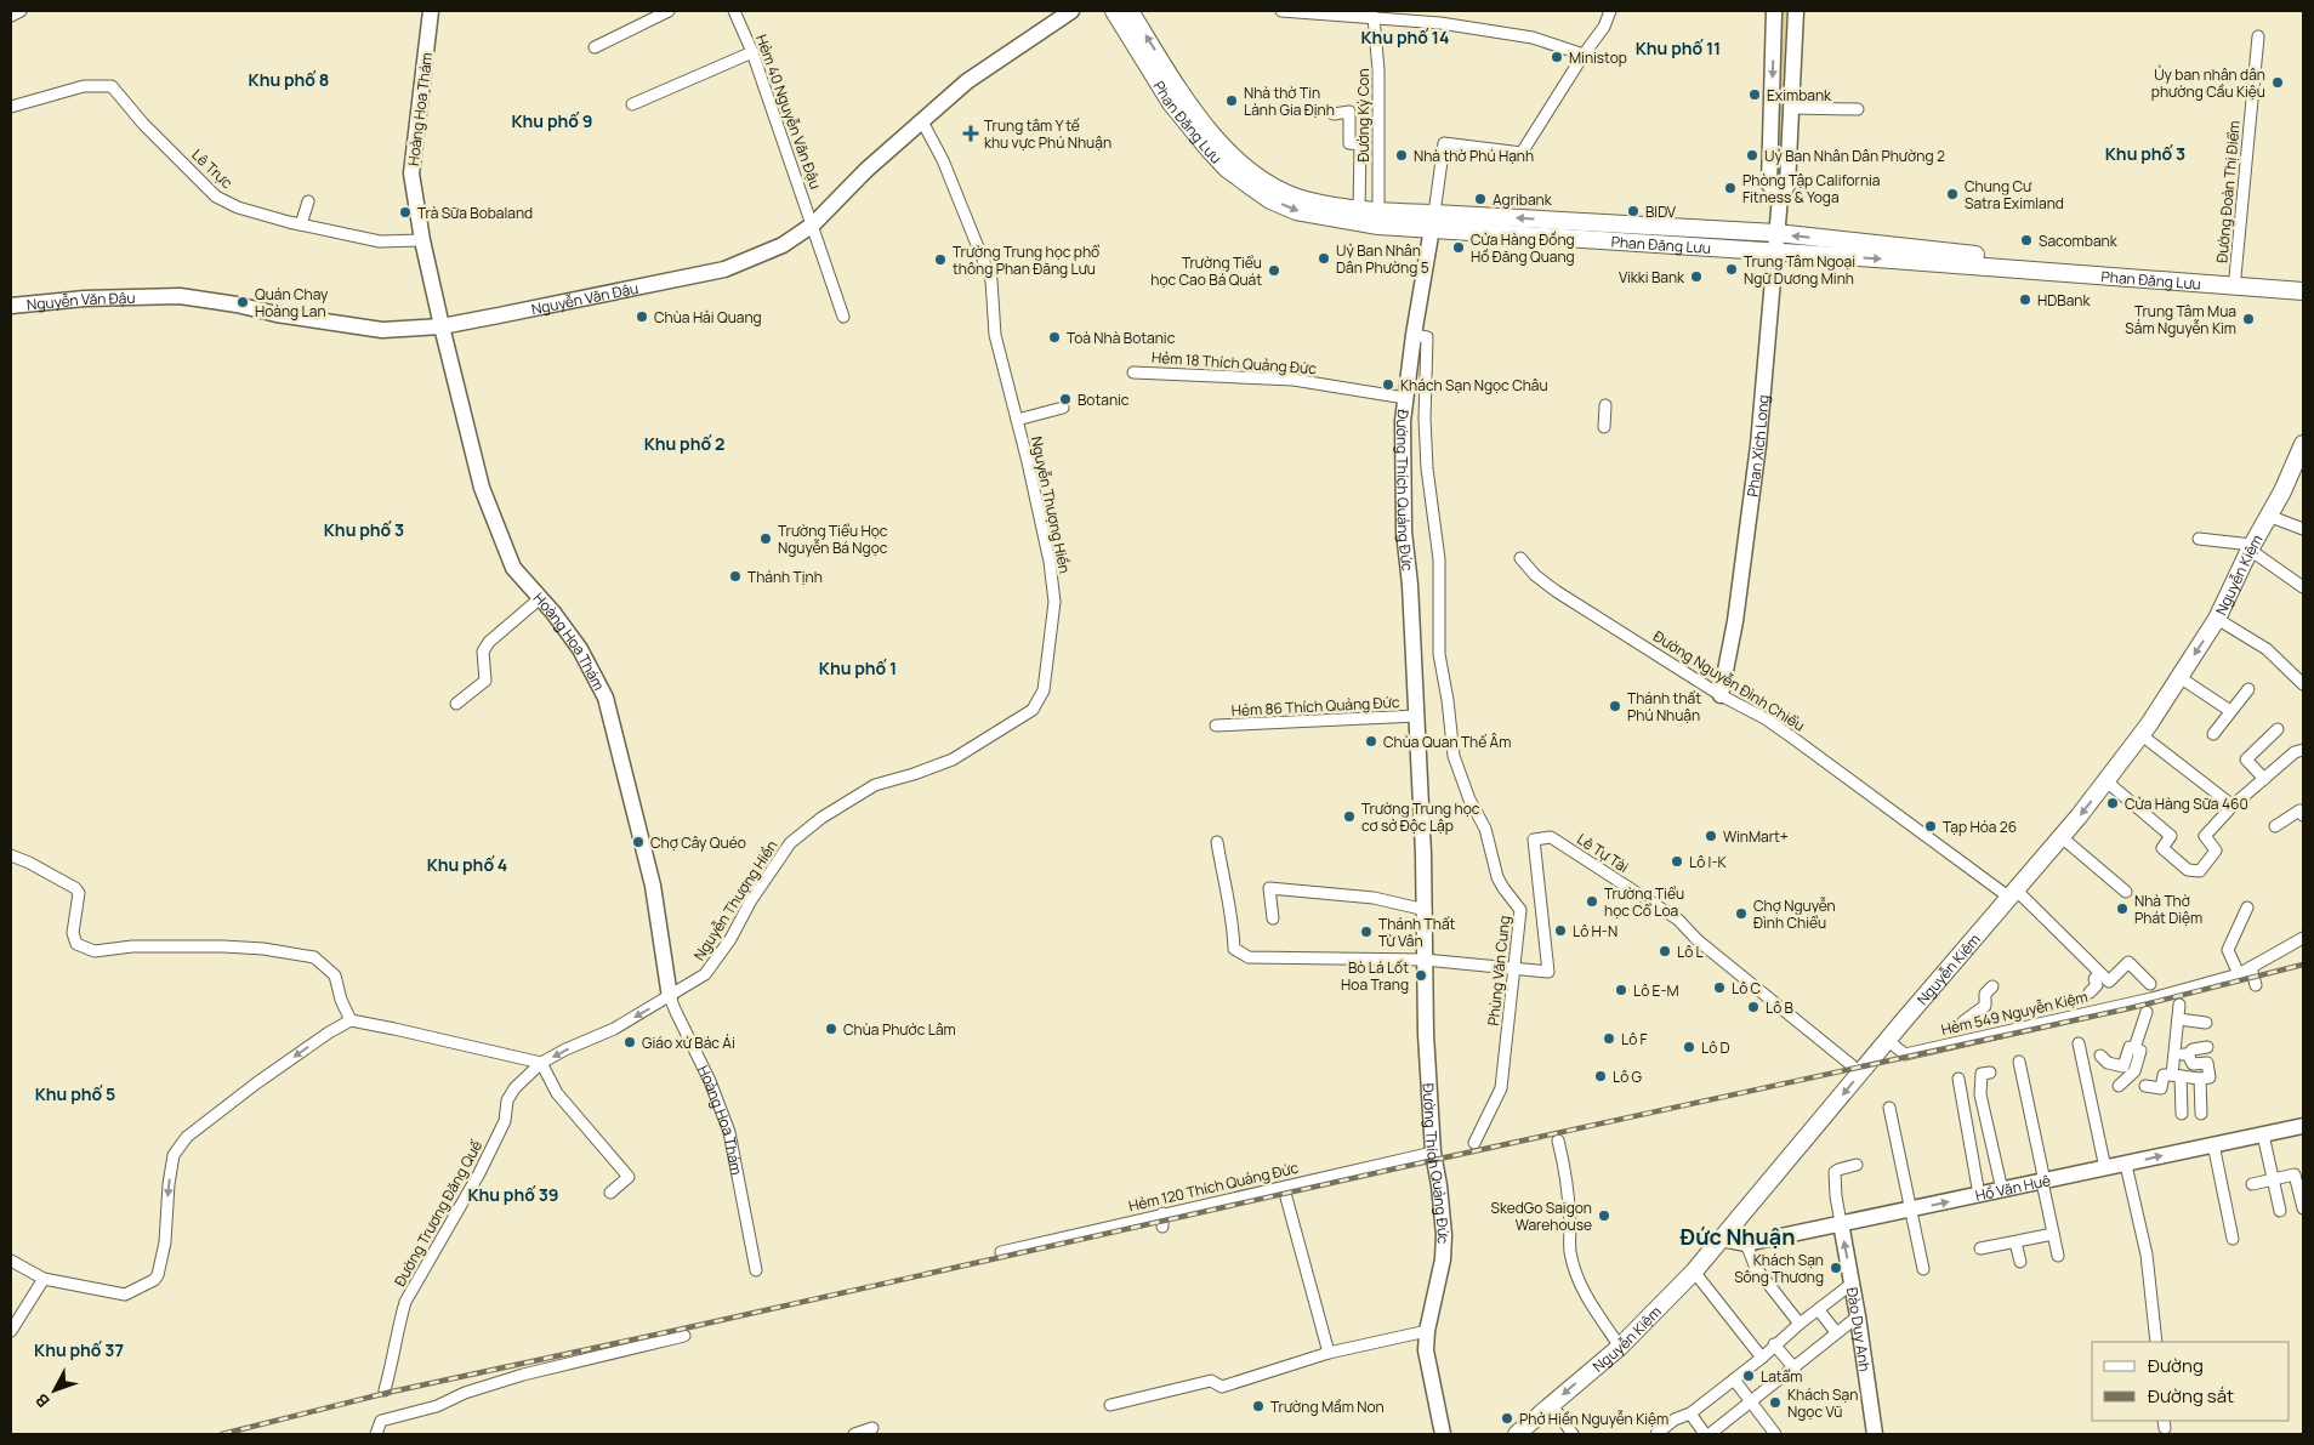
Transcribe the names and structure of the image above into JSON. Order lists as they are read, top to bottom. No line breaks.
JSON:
{"streets":{"main road":["Phan Đăng Lưu","Nguyễn Kiệm"],"street":["Hoàng Hoa Thám","Hẻm 40 Nguyễn Văn Đậu","Đường Ký Con","Lê Trực","Đường Đoàn Thị Điểm","Nguyễn Văn Đậu","Hẻm 18 Thích Quảng Đức","Phan Xích Long","Đường Thích Quảng Đức","Nguyễn Thượng Hiền","Đường Nguyễn Đình Chiểu","Hẻm 86 Thích Quảng Đức","Lê Tự Tài","Phùng Văn Cung","Hẻm 549 Nguyễn Kiệm","Hẻm 120 Thích Quảng Đức","Hồ Văn Huê","Đường Trương Đăng Quế","Đào Duy Anh"]},"crossings":[["Hoàng Hoa Thám","Lê Trực"],["Hoàng Hoa Thám","Nguyễn Văn Đậu"],["Hoàng Hoa Thám","Nguyễn Thượng Hiền"],["Hẻm 40 Nguyễn Văn Đậu","Nguyễn Văn Đậu"],["Đường Ký Con","Phan Đăng Lưu"],["Phan Đăng Lưu","Đường Đoàn Thị Điểm"],["Phan Đăng Lưu","Phan Xích Long"],["Phan Đăng Lưu","Đường Thích Quảng Đức"],["Nguyễn Văn Đậu","Nguyễn Thượng Hiền"],["Hẻm 18 Thích Quảng Đức","Đường Thích Quảng Đức"],["Phan Xích Long","Đường Nguyễn Đình Chiểu"],["Đường Thích Quảng Đức","Hẻm 86 Thích Quảng Đức"],["Đường Thích Quảng Đức","Lê Tự Tài"],["Đường Thích Quảng Đức","Phùng Văn Cung"],["Đường Thích Quảng Đức","Hẻm 120 Thích Quảng Đức"],["Nguyễn Thượng Hiền","Đường Trương Đăng Quế"],["Nguyễn Kiệm","Đường Nguyễn Đình Chiểu"],["Nguyễn Kiệm","Hẻm 549 Nguyễn Kiệm"],["Nguyễn Kiệm","Hồ Văn Huê"],["Lê Tự Tài","Phùng Văn Cung"],["Hồ Văn Huê","Đào Duy Anh"]],"one_way":["Nguyễn Kiệm"],"districts":["Khu phố 14","Khu phố 11","Khu phố 8","Khu phố 9","Khu phố 3","Khu phố 2","Khu phố 3","Khu phố 1","Khu phố 4","Khu phố 5","Khu phố 39","Đức Nhuận","Khu phố 37"],"places":{"other":["Ministop","Ủy ban nhân dân phường Cầu Kiệu","Eximbank","Nhà thờ Tin Lành Gia Định","Nhà thờ Phú Hạnh","Uỷ Ban Nhân Dân Phường 2","Phòng Tập California Fitness & Yoga","Chung Cư Satra Eximland","Agribank","BIDV","Trà Sữa Bobaland","Sacombank","Cửa Hàng Đồng Hồ Đăng Quang","Uỷ Ban Nhân Dân Phường 5","Trường Trung học phổ thông Phan Đăng Lưu","Trung Tâm Ngoại Ngữ Dương Minh","Trường Tiểu học Cao Bá Quát","Vikki Bank","HDBank","Quán Chay Hoàng Lan","Chùa Hải Quang","Trung Tâm Mua Sắm Nguyễn Kim","Toà Nhà Botanic","Khách Sạn Ngọc Châu","Botanic","Trường Tiểu Học Nguyễn Bá Ngọc","Thánh Tịnh","Thánh thất Phú Nhuận","Chùa Quan Thế Âm","Cửa Hàng Sữa 460","Trường Trung học cơ sở Độc Lập","Tạp Hóa 26","WinMart+","Chợ Cây Quéo","Lô I-K","Trường Tiểu học Cổ Loa","Nhà Thờ Phát Diệm","Chợ Nguyễn Đình Chiểu","Lô H-N","Thánh Thất Từ Vân","Lô L","Bò Lá Lốt Hoa Trang","Lô C","Lô E-M","Lô B","Chùa Phước Lâm","Lô F","Giáo xứ Bác Ái","Lô D","Lô G","SkedGo Saigon Warehouse","Khách Sạn Sông Thương","Latẩm","Khách Sạn Ngọc Vũ","Trường Mầm Non","Phở Hiền Nguyễn Kiệm"],"health":["Trung tâm Y tế khu vực Phú Nhuận"]},"legend":["Đường","Đường sắt"],"north":"bottom left"}
